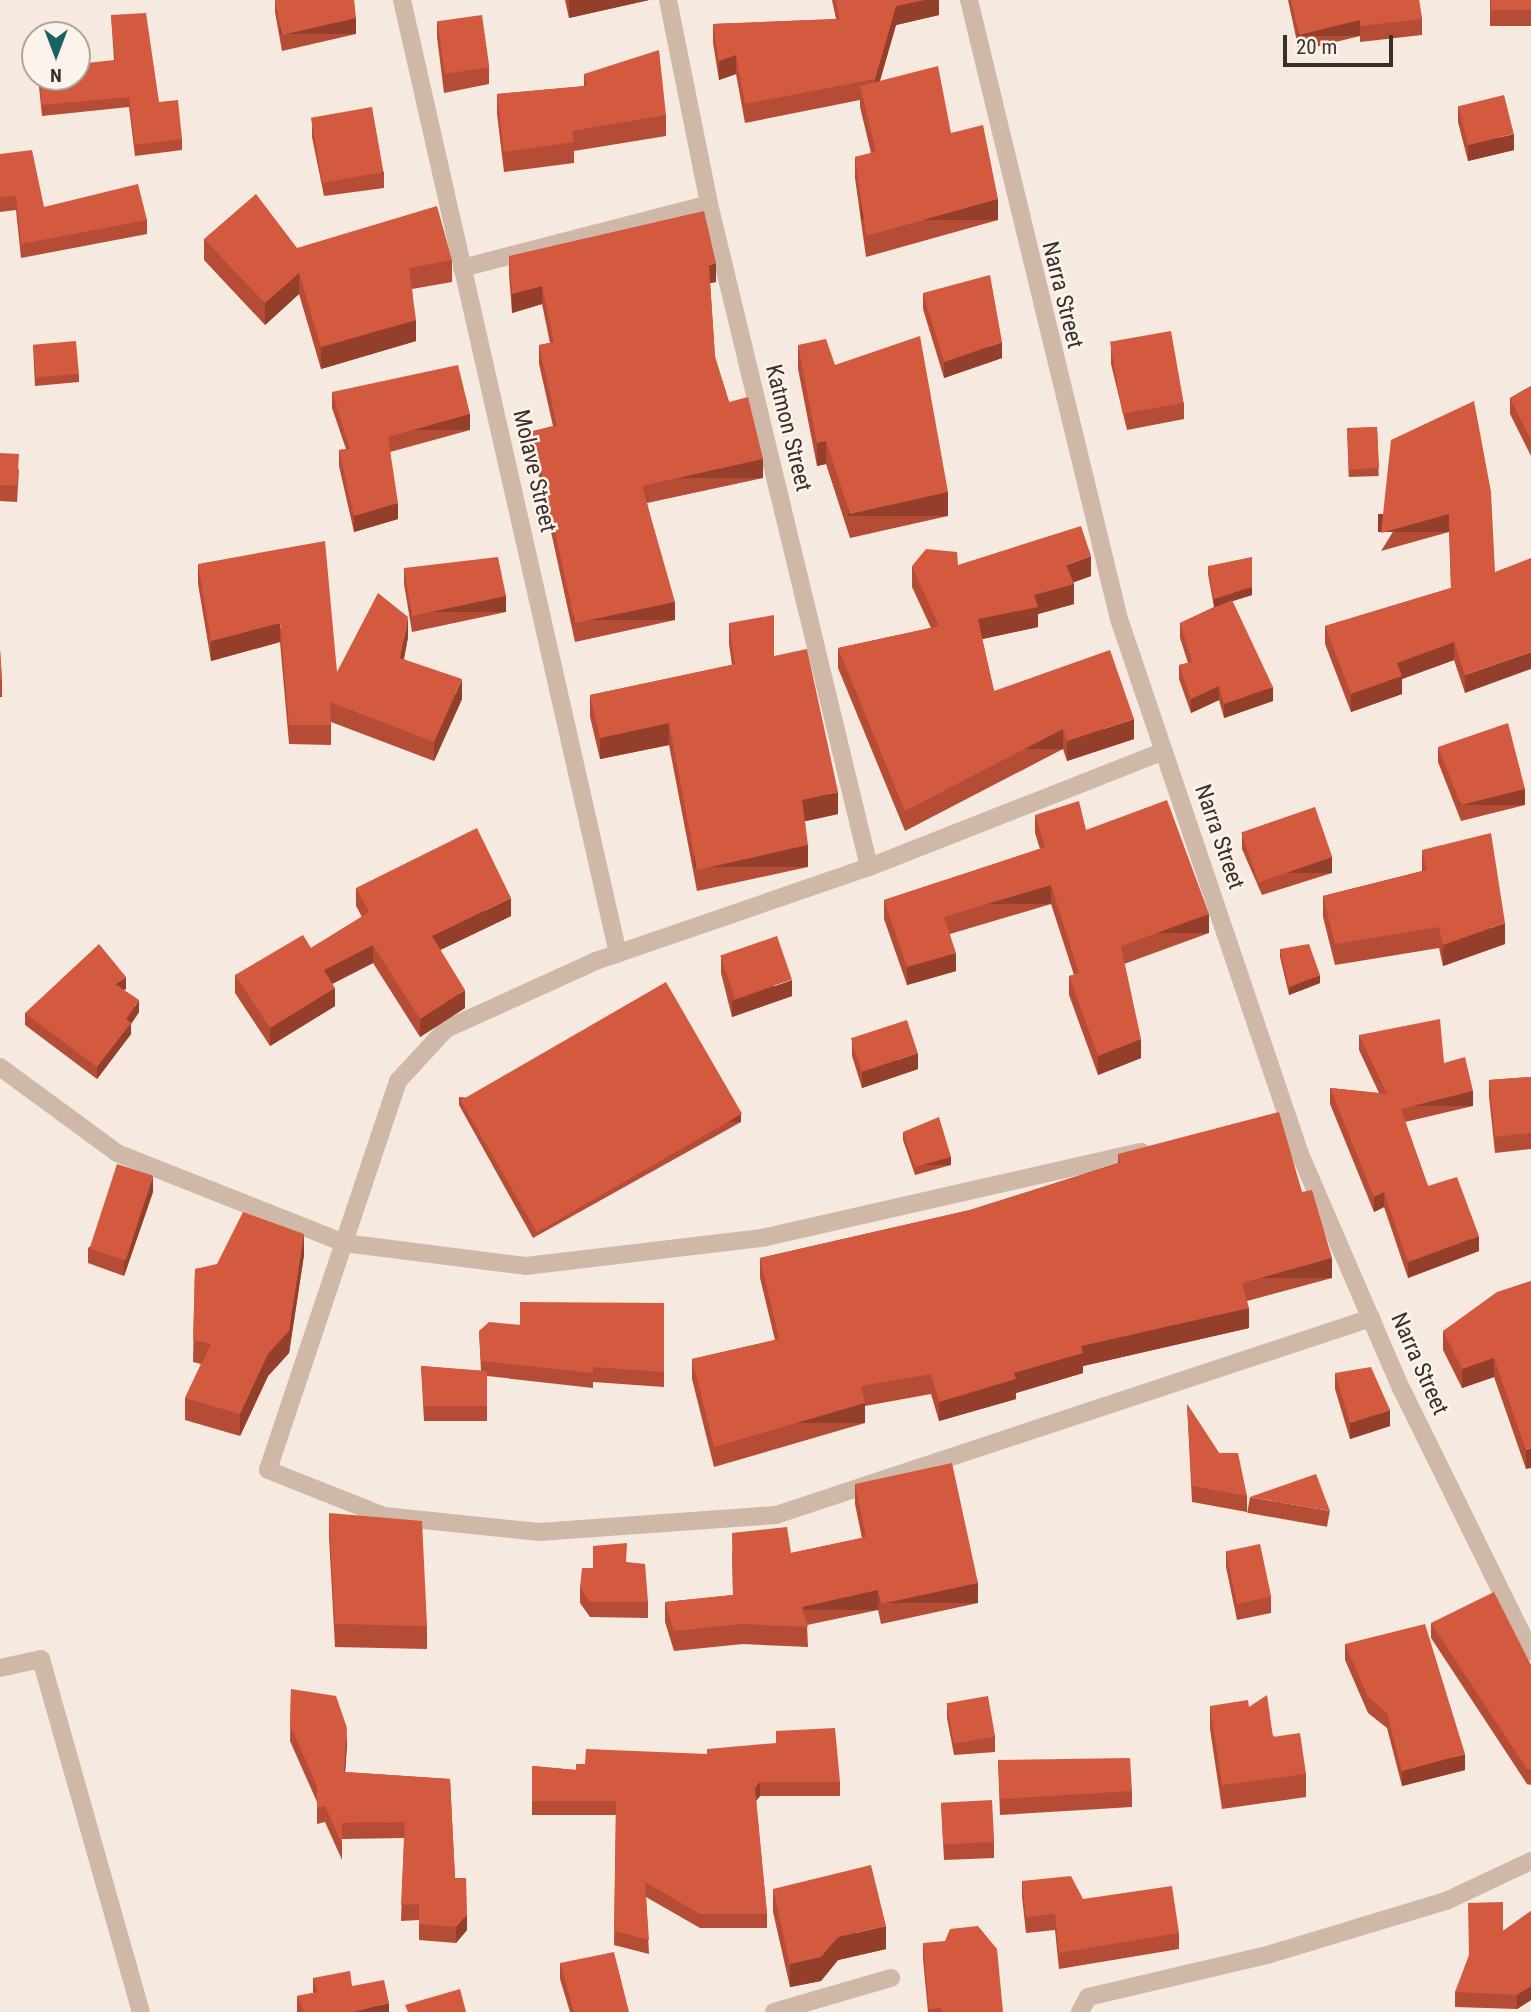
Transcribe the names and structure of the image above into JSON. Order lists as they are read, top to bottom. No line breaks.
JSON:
{"streets":{"street":["Narra Street","Katmon Street","Molave Street"]},"scale_bar":"20 m","north":"bottom"}
